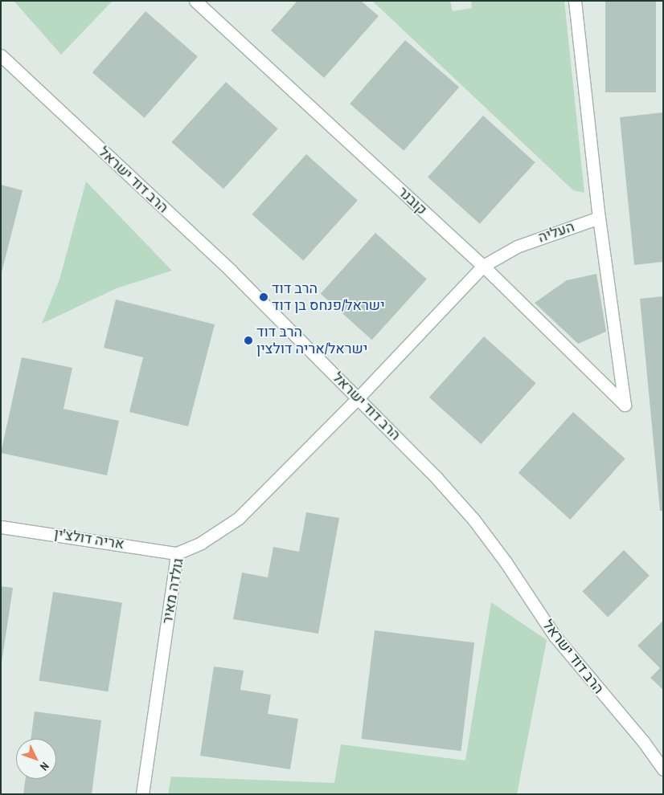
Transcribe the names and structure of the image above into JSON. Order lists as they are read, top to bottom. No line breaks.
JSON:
{"streets":{"street":["הרב דוד ישראל","קובנר","העליה","אריה דולצ'ין","גולדה מאיר"]},"crossings":[["הרב דוד ישראל","העליה"],["הרב דוד ישראל","גולדה מאיר"],["קובנר","העליה"],["העליה","גולדה מאיר"],["אריה דולצ'ין","גולדה מאיר"]],"places":["הרב דוד ישראל/פנחס בן דוד","הרב דוד ישראל/אריה דולצין"],"north":"bottom right"}
